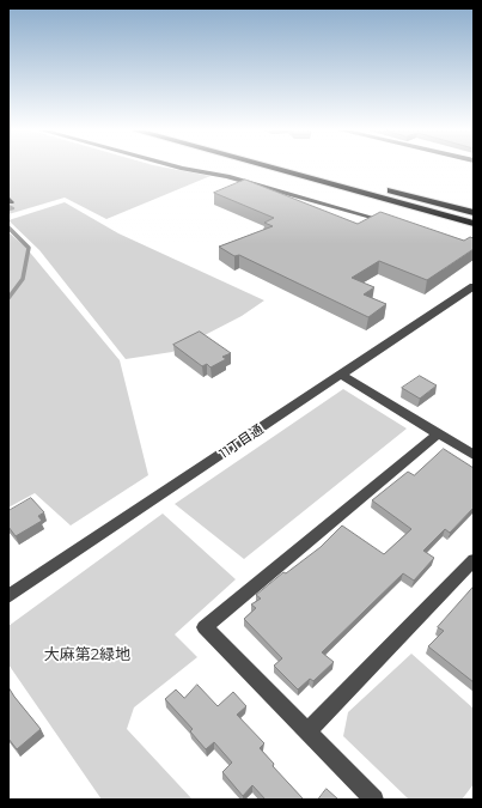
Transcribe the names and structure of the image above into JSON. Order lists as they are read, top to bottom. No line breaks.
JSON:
{"streets":{"street":["11丁目通"]},"parks":["大麻第2緑地"]}
